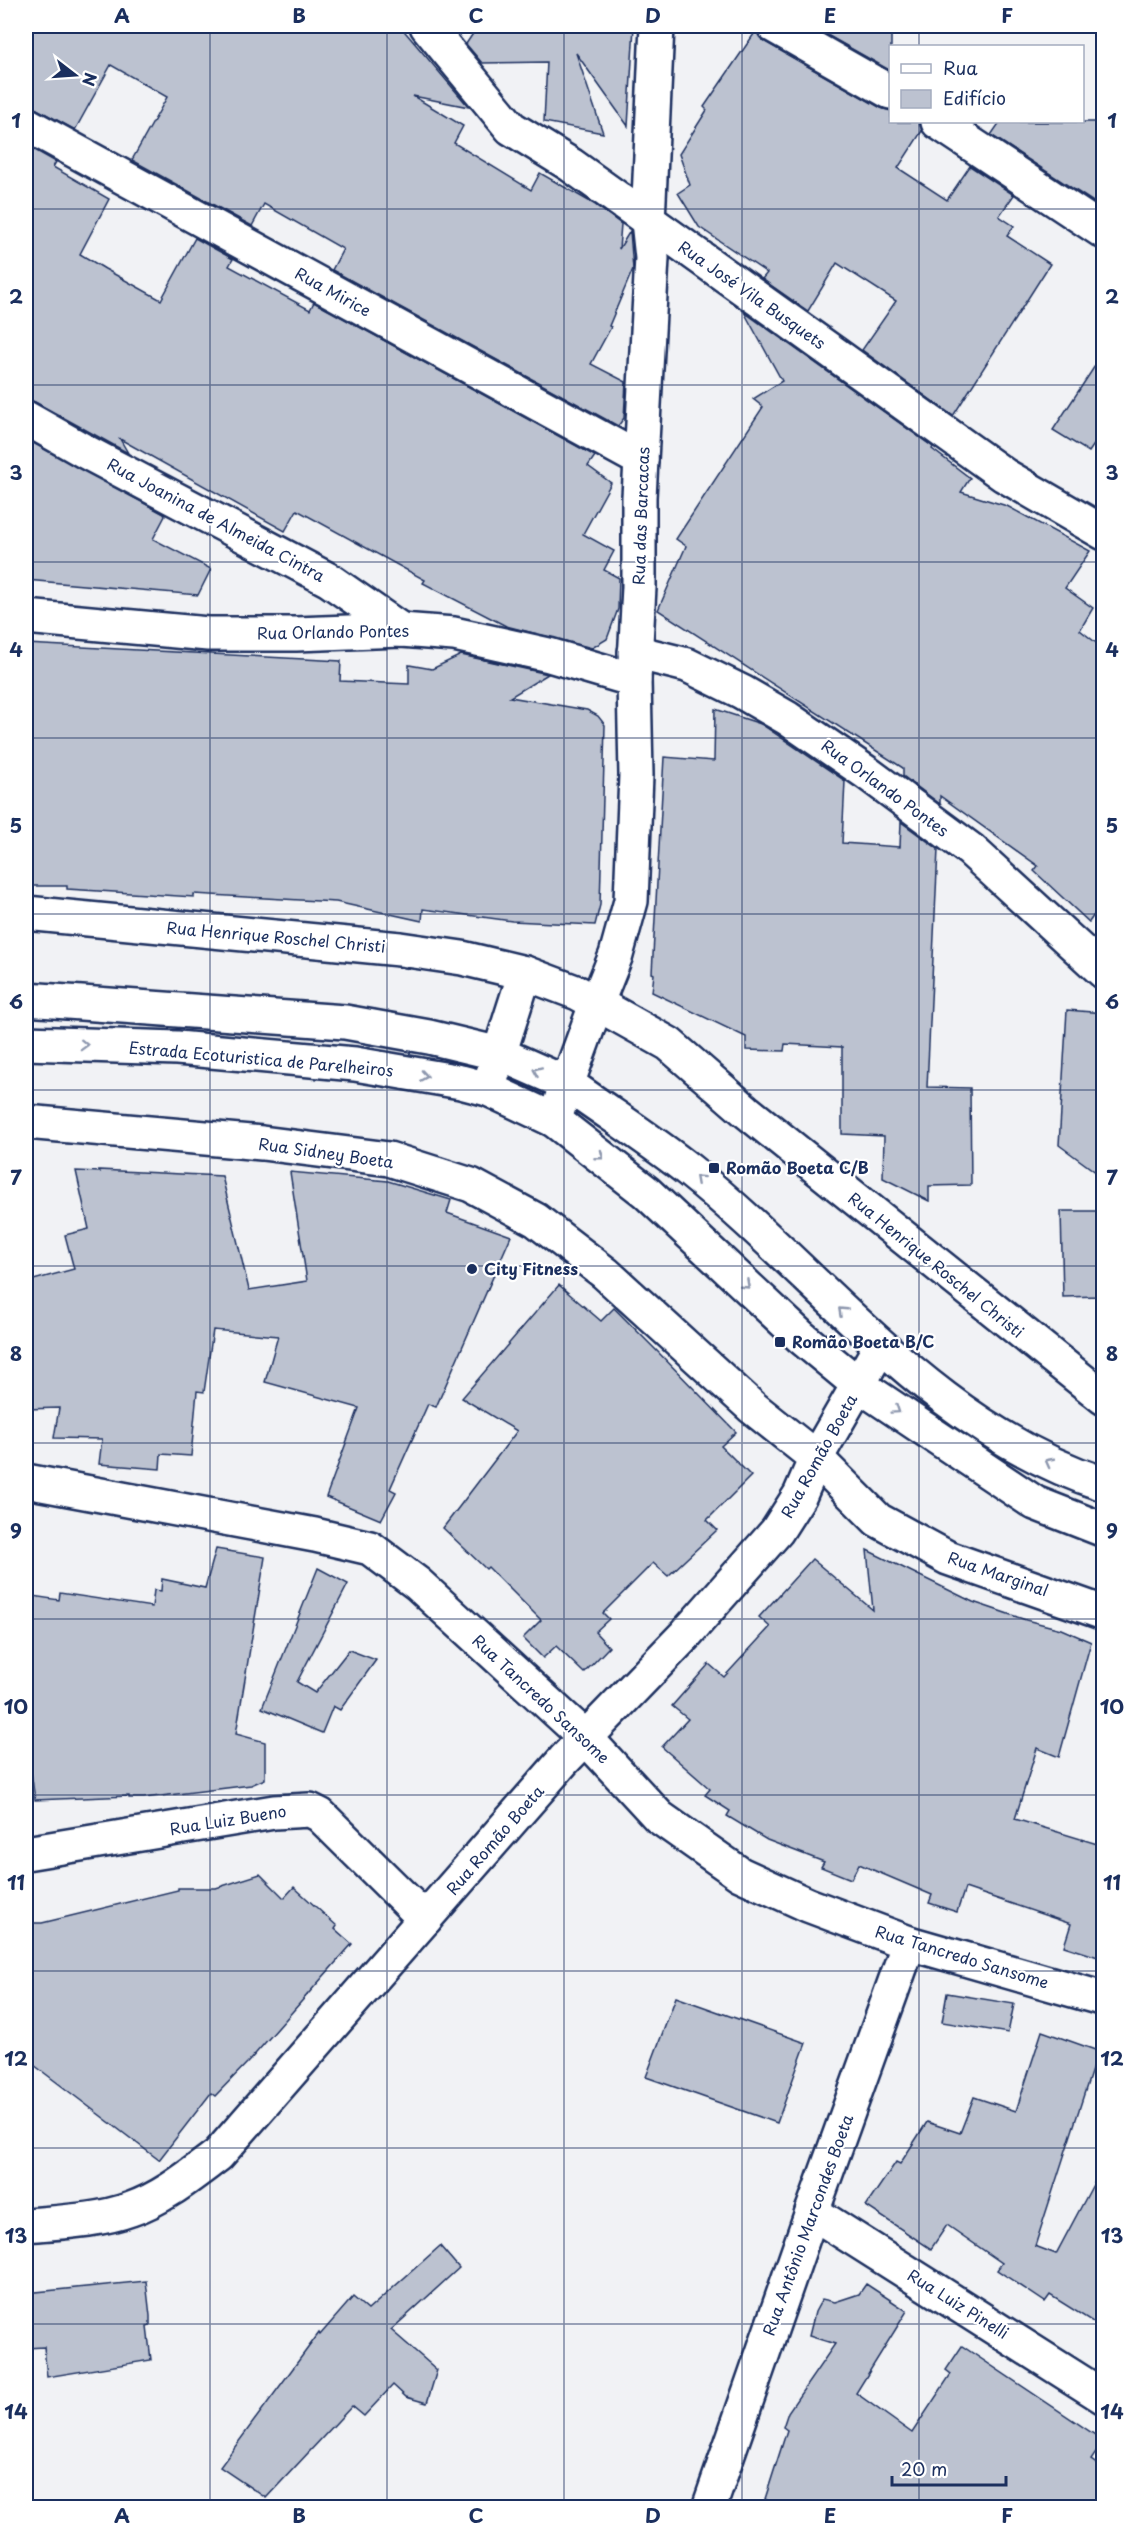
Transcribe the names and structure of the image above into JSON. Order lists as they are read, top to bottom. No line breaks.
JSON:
{"streets":{"street":["Rua Mirice","Rua José Vila Busquets","Rua das Barcacas","Rua Joanina de Almeida Cintra","Rua Orlando Pontes","Rua Henrique Roschel Christi","Estrada Ecoturistica de Parelheiros","Rua Sidney Boeta","Rua Romão Boeta","Rua Marginal","Rua Tancredo Sansome","Rua Luiz Bueno","Rua Antônio Marcondes Boeta","Rua Luiz Pinelli"]},"crossings":[["Rua Mirice","Rua das Barcacas"],["Rua José Vila Busquets","Rua das Barcacas"],["Rua das Barcacas","Rua Orlando Pontes"],["Rua das Barcacas","Rua Henrique Roschel Christi"],["Rua Joanina de Almeida Cintra","Rua Orlando Pontes"],["Estrada Ecoturistica de Parelheiros","Rua Romão Boeta"],["Rua Sidney Boeta","Rua Romão Boeta"],["Rua Sidney Boeta","Rua Marginal"],["Rua Romão Boeta","Rua Marginal"],["Rua Romão Boeta","Rua Tancredo Sansome"],["Rua Romão Boeta","Rua Luiz Bueno"],["Rua Tancredo Sansome","Rua Antônio Marcondes Boeta"],["Rua Antônio Marcondes Boeta","Rua Luiz Pinelli"]],"places":{"transit":["Romão Boeta C/B","Romão Boeta B/C"],"other":["City Fitness"]},"legend":["Rua","Edifício"],"scale_bar":"20 m","north":"right","grid":{"columns":["A","B","C","D","E","F"],"rows":["1","2","3","4","5","6","7","8","9","10","11","12","13","14"]}}
